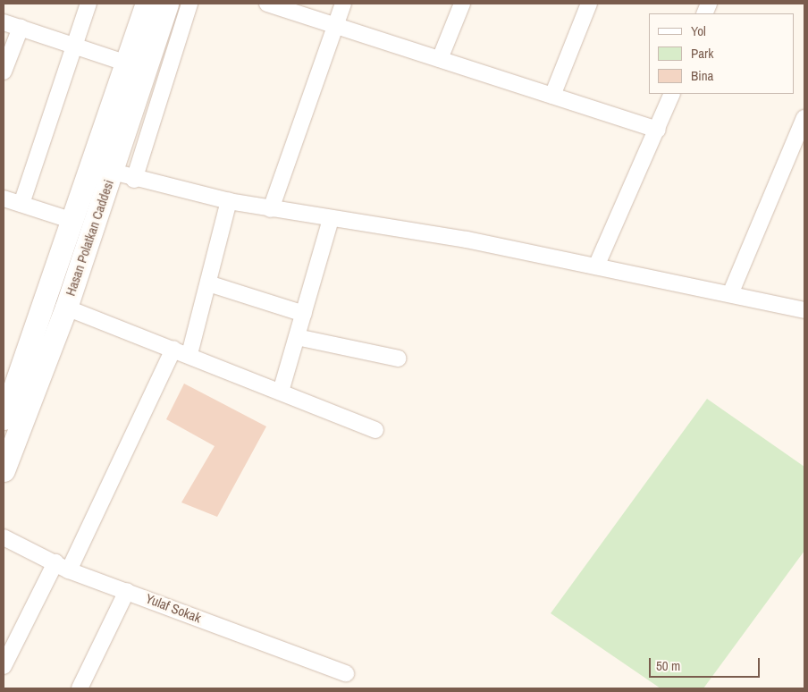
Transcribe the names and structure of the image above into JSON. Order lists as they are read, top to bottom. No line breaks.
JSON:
{"streets":{"main road":["Hasan Polatkan Caddesi"],"street":["Yulaf Sokak"]},"legend":["Yol","Park","Bina"],"scale_bar":"50 m"}
